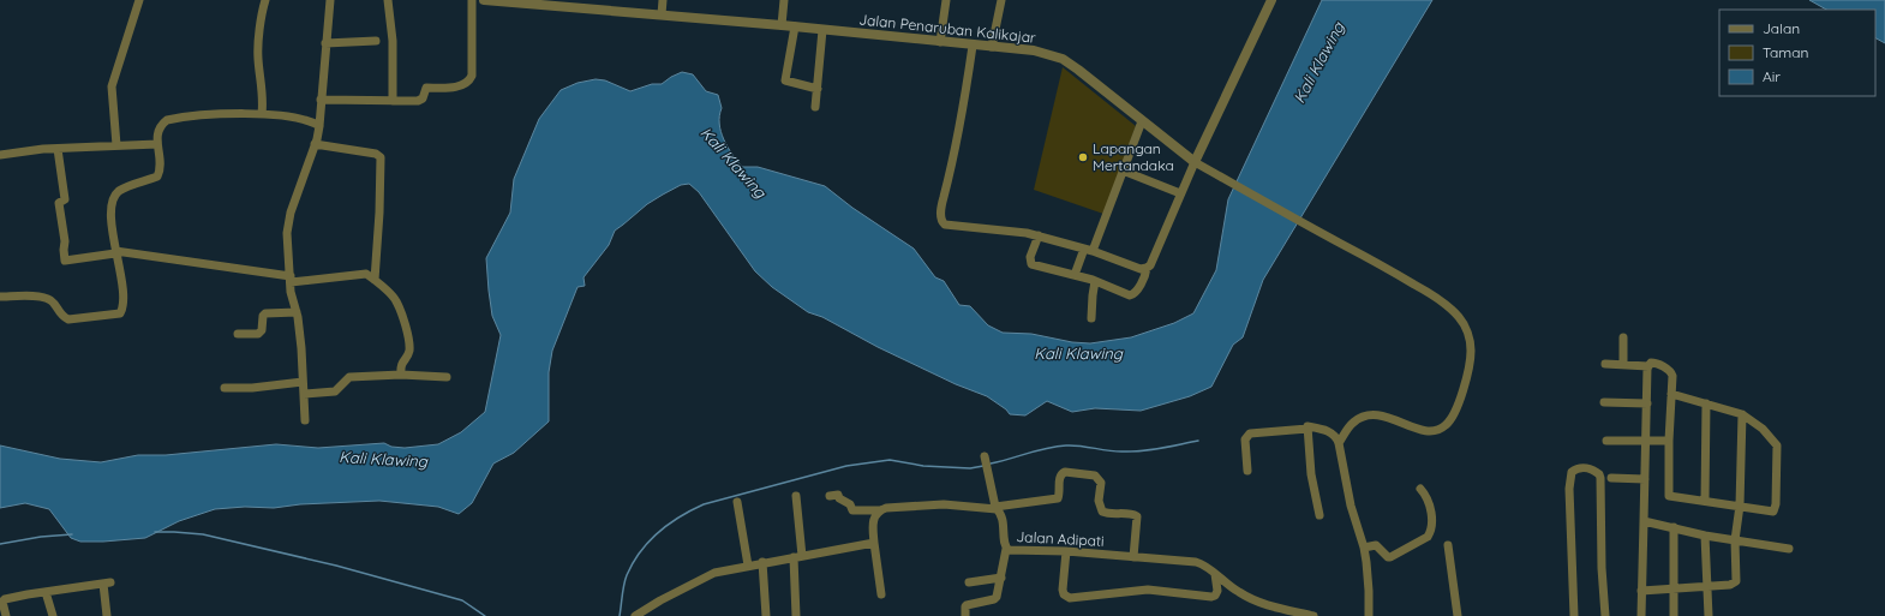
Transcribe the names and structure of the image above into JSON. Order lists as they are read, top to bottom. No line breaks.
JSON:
{"streets":{"street":["Jalan Penaruban Kalikajar","Jalan Adipati"]},"water":["Kali Klawing"],"places":["Lapangan Mertandaka"],"legend":["Jalan","Taman","Air"]}
